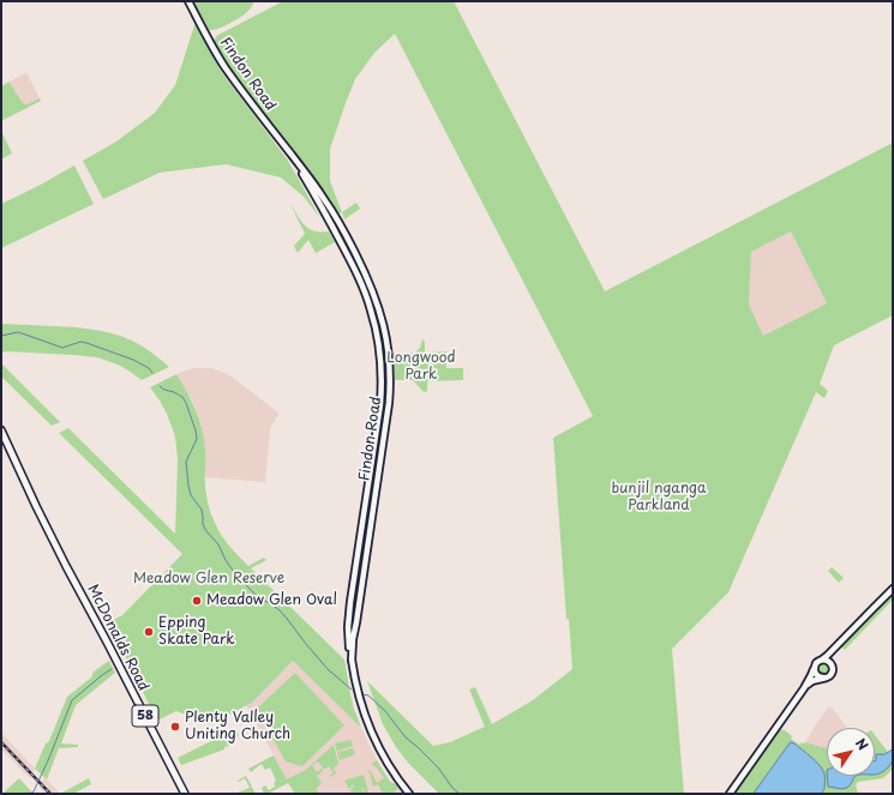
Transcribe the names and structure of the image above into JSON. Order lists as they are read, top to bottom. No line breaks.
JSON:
{"streets":{"main road":["Findon Road","McDonalds Road","58"]},"parks":["Longwood Park","bunjil nganga Parkland","Meadow Glen Reserve"],"places":["Meadow Glen Oval","Epping Skate Park","Plenty Valley Uniting Church"],"north":"top right"}
